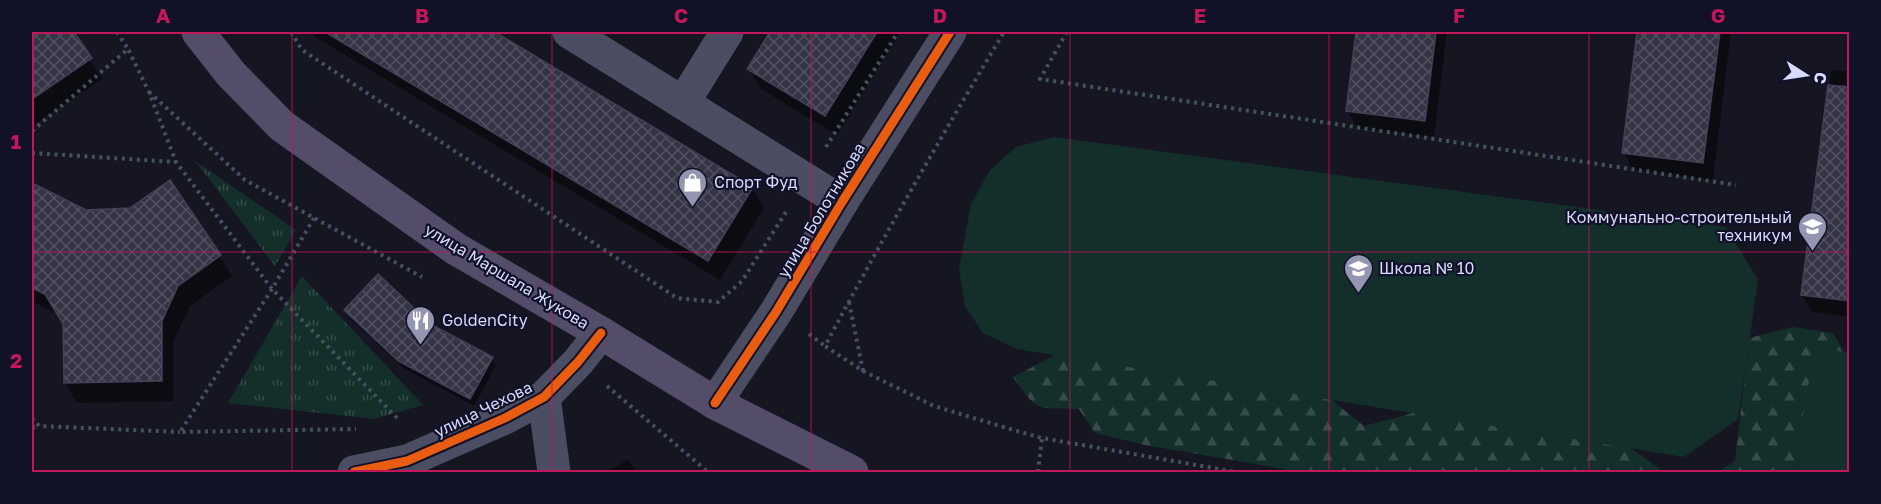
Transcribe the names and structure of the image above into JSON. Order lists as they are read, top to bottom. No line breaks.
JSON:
{"streets":{"main road":["улица Маршала Жукова"],"street":["улица Болотникова","улица Чехова"]},"crossings":[["улица Болотникова","улица Маршала Жукова"],["улица Маршала Жукова","улица Чехова"]],"places":{"shop":["Спорт Фуд"],"school or university":["Коммунально-строительный техникум","Школа № 10"],"restaurant":["GoldenCity"]},"north":"right","grid":{"columns":["A","B","C","D","E","F","G"],"rows":["1","2"]}}
